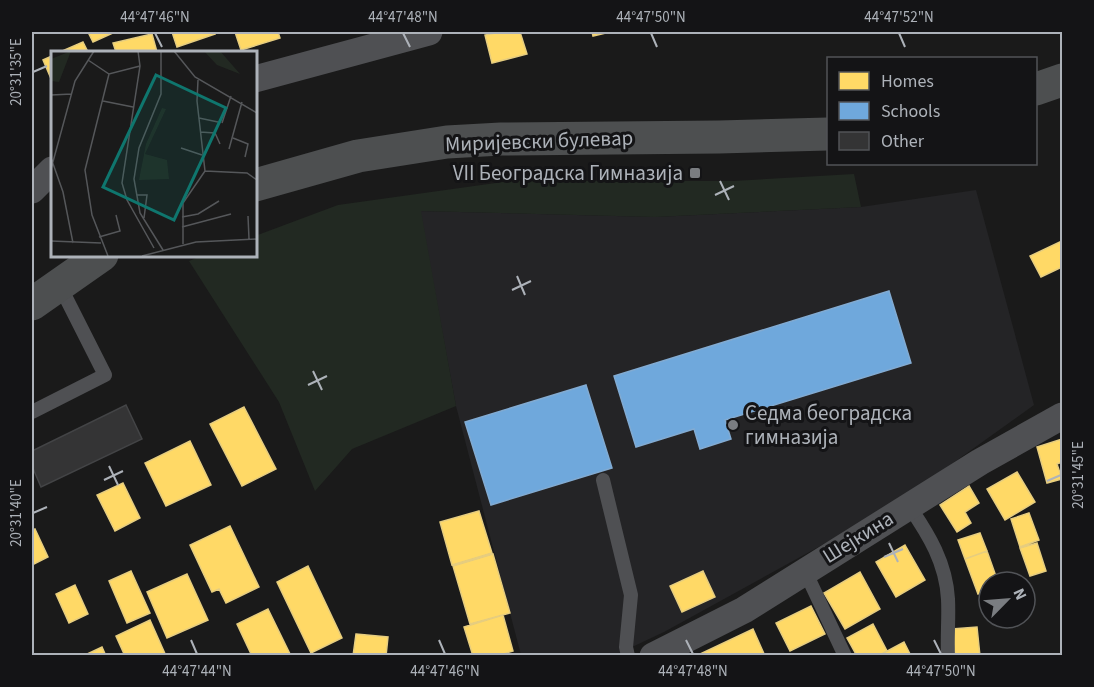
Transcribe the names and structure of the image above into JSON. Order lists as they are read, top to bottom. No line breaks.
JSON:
{"streets":{"main road":["Миријевски булевар"],"street":["Шејкина"]},"places":{"transit":["VII Београдска Гимназија"],"other":["Седма београдска гимназија"]},"legend":["Homes","Schools","Other"],"north":"top right","coordinates":["44°47'46\"N","44°47'48\"N","44°47'50\"N","44°47'52\"N","20°31'35\"E","20°31'45\"E","20°31'40\"E","44°47'44\"N"]}
